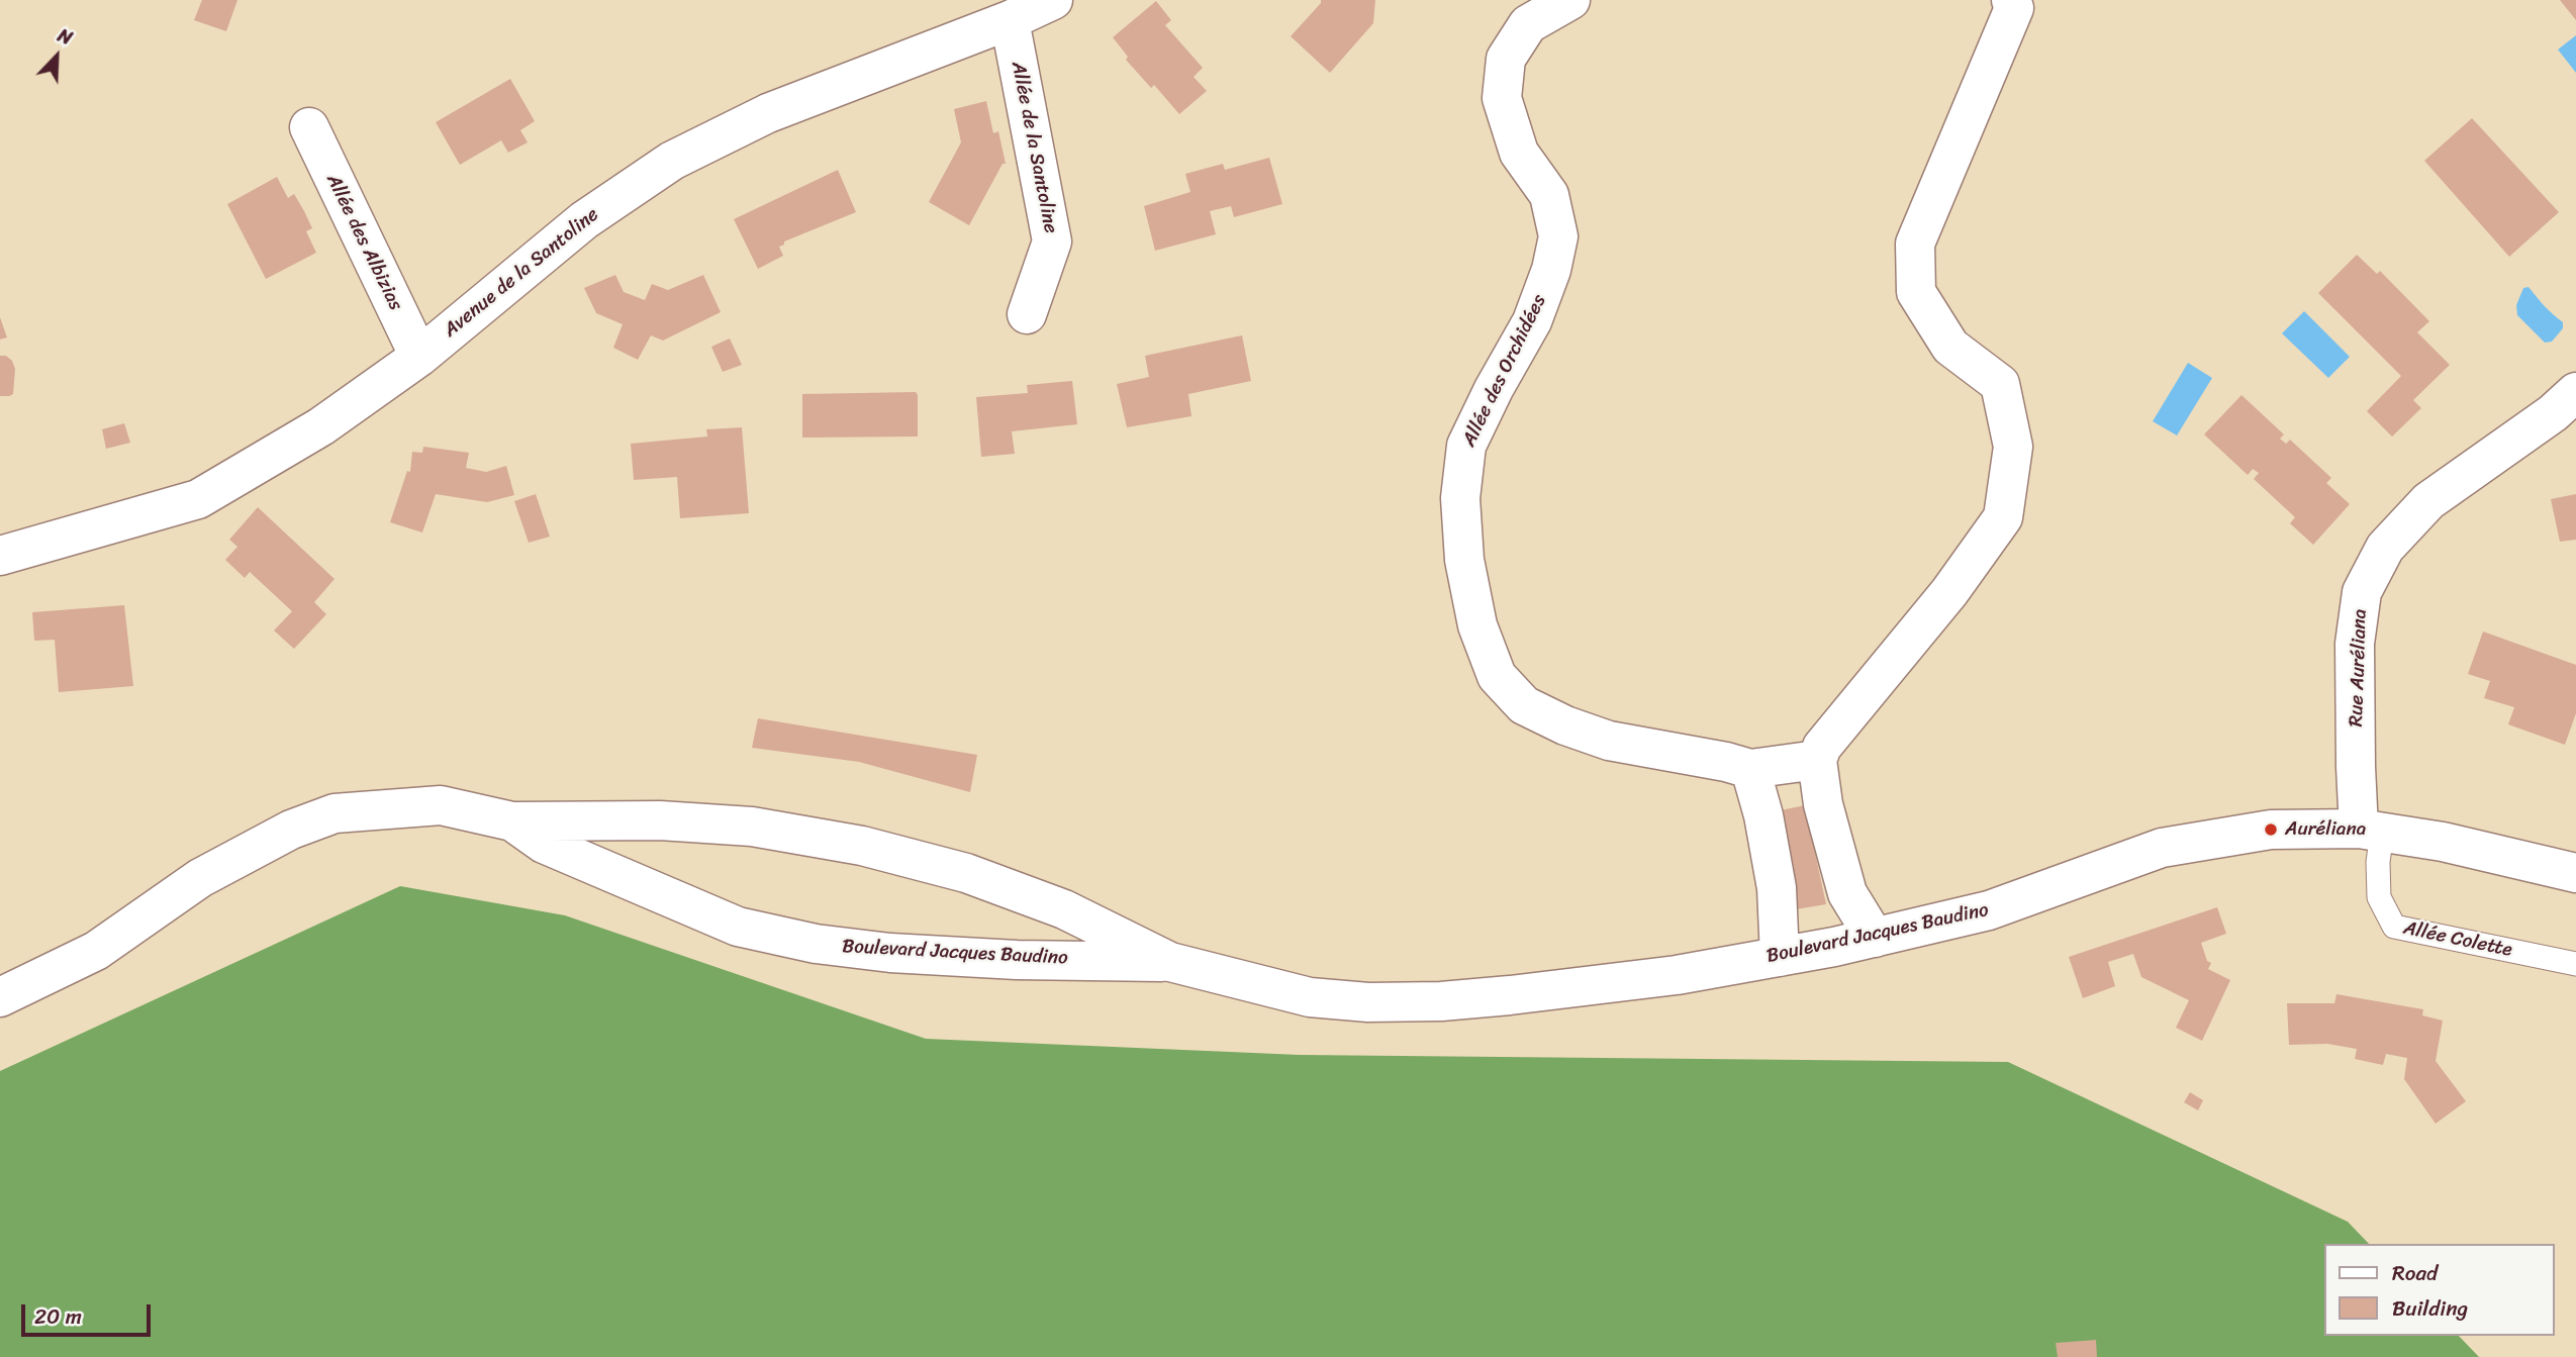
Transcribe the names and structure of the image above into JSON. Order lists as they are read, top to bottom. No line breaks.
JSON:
{"streets":{"street":["Allée de la Santoline","Allée des Albizias","Avenue de la Santoline","Allée des Orchidées","Rue Auréliana","Boulevard Jacques Baudino"],"lane":["Allée Colette"]},"crossings":[["Allée de la Santoline","Avenue de la Santoline"],["Allée des Albizias","Avenue de la Santoline"],["Rue Auréliana","Boulevard Jacques Baudino"],["Rue Auréliana","Allée Colette"],["Boulevard Jacques Baudino","Allée Colette"]],"places":["Auréliana"],"legend":["Road","Building"],"scale_bar":"20 m","north":"top right"}
